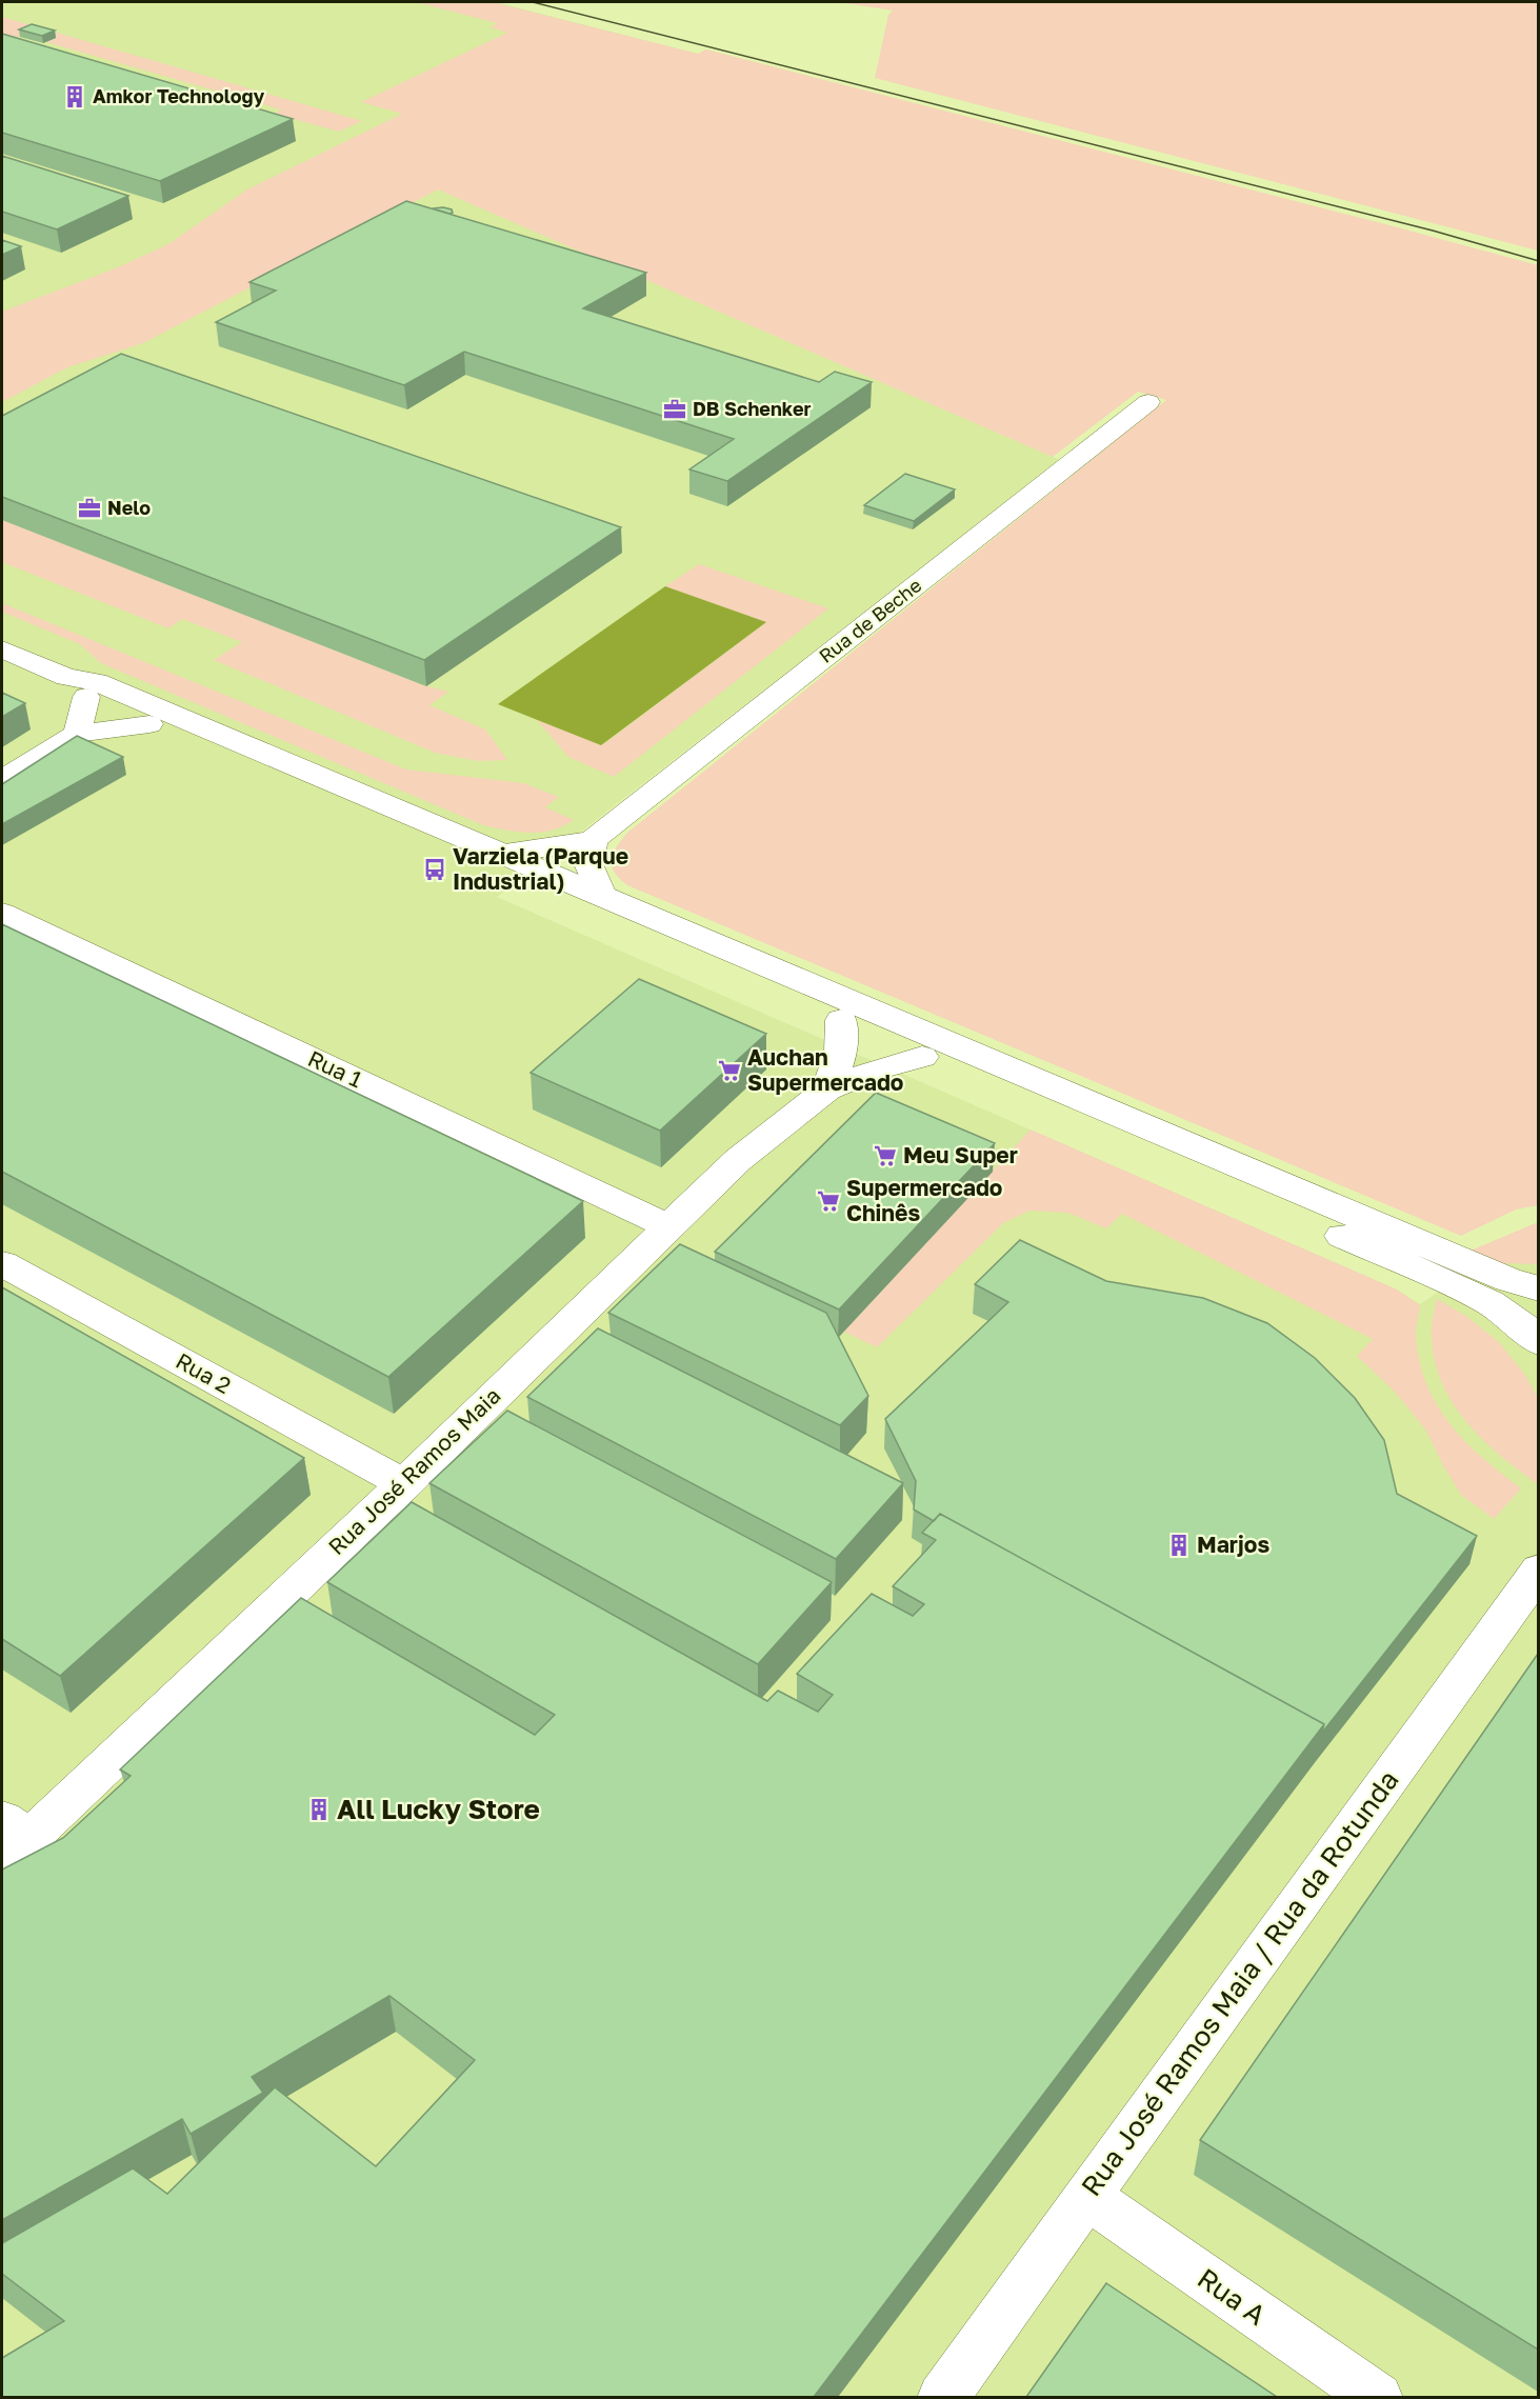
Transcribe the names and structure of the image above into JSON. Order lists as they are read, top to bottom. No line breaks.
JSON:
{"streets":{"street":["Rua de Beche","Rua 1","Rua 2","Rua José Ramos Maia","Rua José Ramos Maia / Rua da Rotunda","Rua A"]},"crossings":[["Rua 1","Rua José Ramos Maia"],["Rua 2","Rua José Ramos Maia"],["Rua José Ramos Maia / Rua da Rotunda","Rua A"]],"places":{"building":["Amkor Technology","Marjos","All Lucky Store"],"office":["DB Schenker","Nelo"],"bus stop":["Varziela (Parque Industrial)"],"supermarket":["Auchan Supermercado","Meu Super","Supermercado Chinês"]}}
